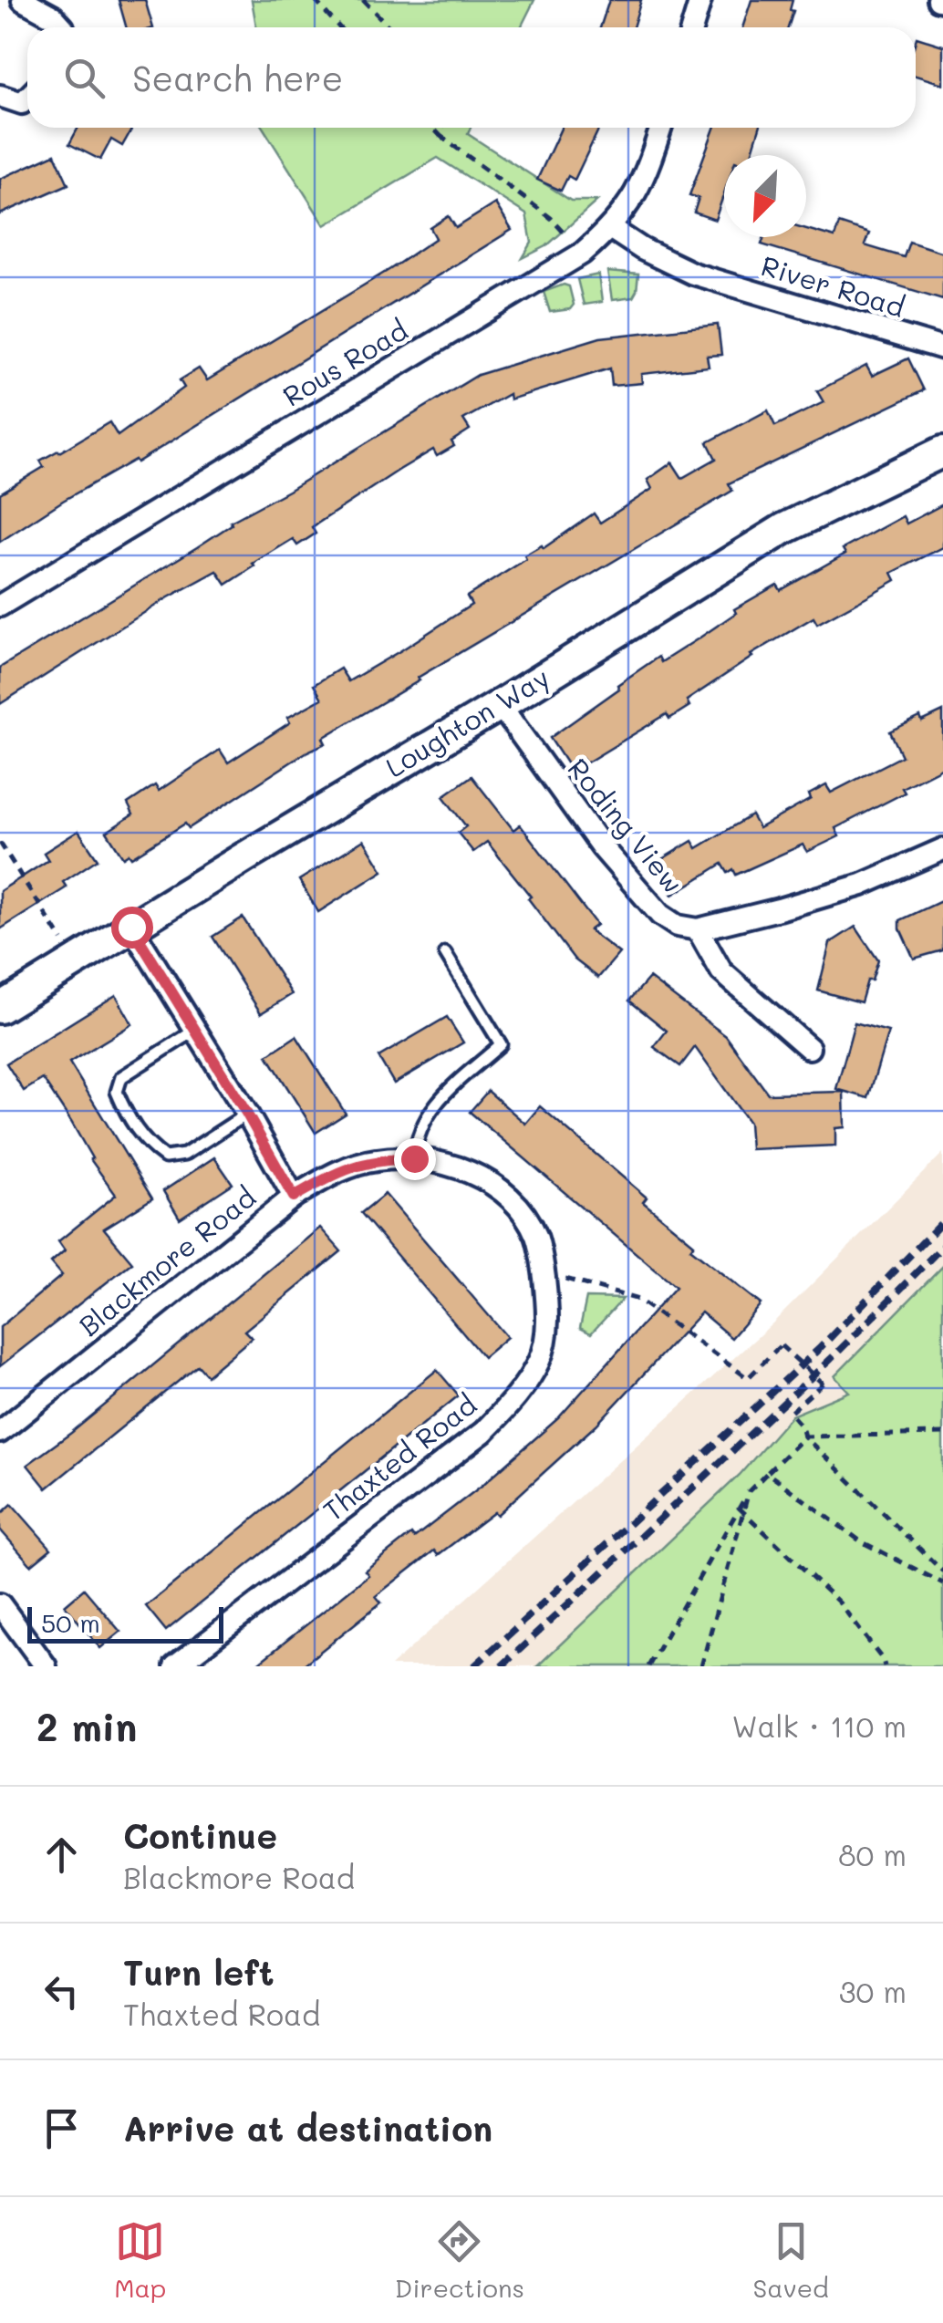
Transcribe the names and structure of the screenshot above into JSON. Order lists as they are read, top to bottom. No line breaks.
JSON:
{"streets":{"street":["River Road","Rous Road","Loughton Way","Roding View","Blackmore Road","Thaxted Road"]},"crossings":[["River Road","Rous Road"],["Loughton Way","Roding View"],["Loughton Way","Blackmore Road"],["Blackmore Road","Thaxted Road"]],"scale_bar":"50 m","north":"bottom left","page":{"search":"Search here","scale":"50 m","heading":["2 min","Walk · 110 m"],"list":[["Continue","Blackmore Road","80 m"],["Turn left","Thaxted Road","30 m"],"Arrive at destination"],"nav":["Map","Directions","Saved"]}}
